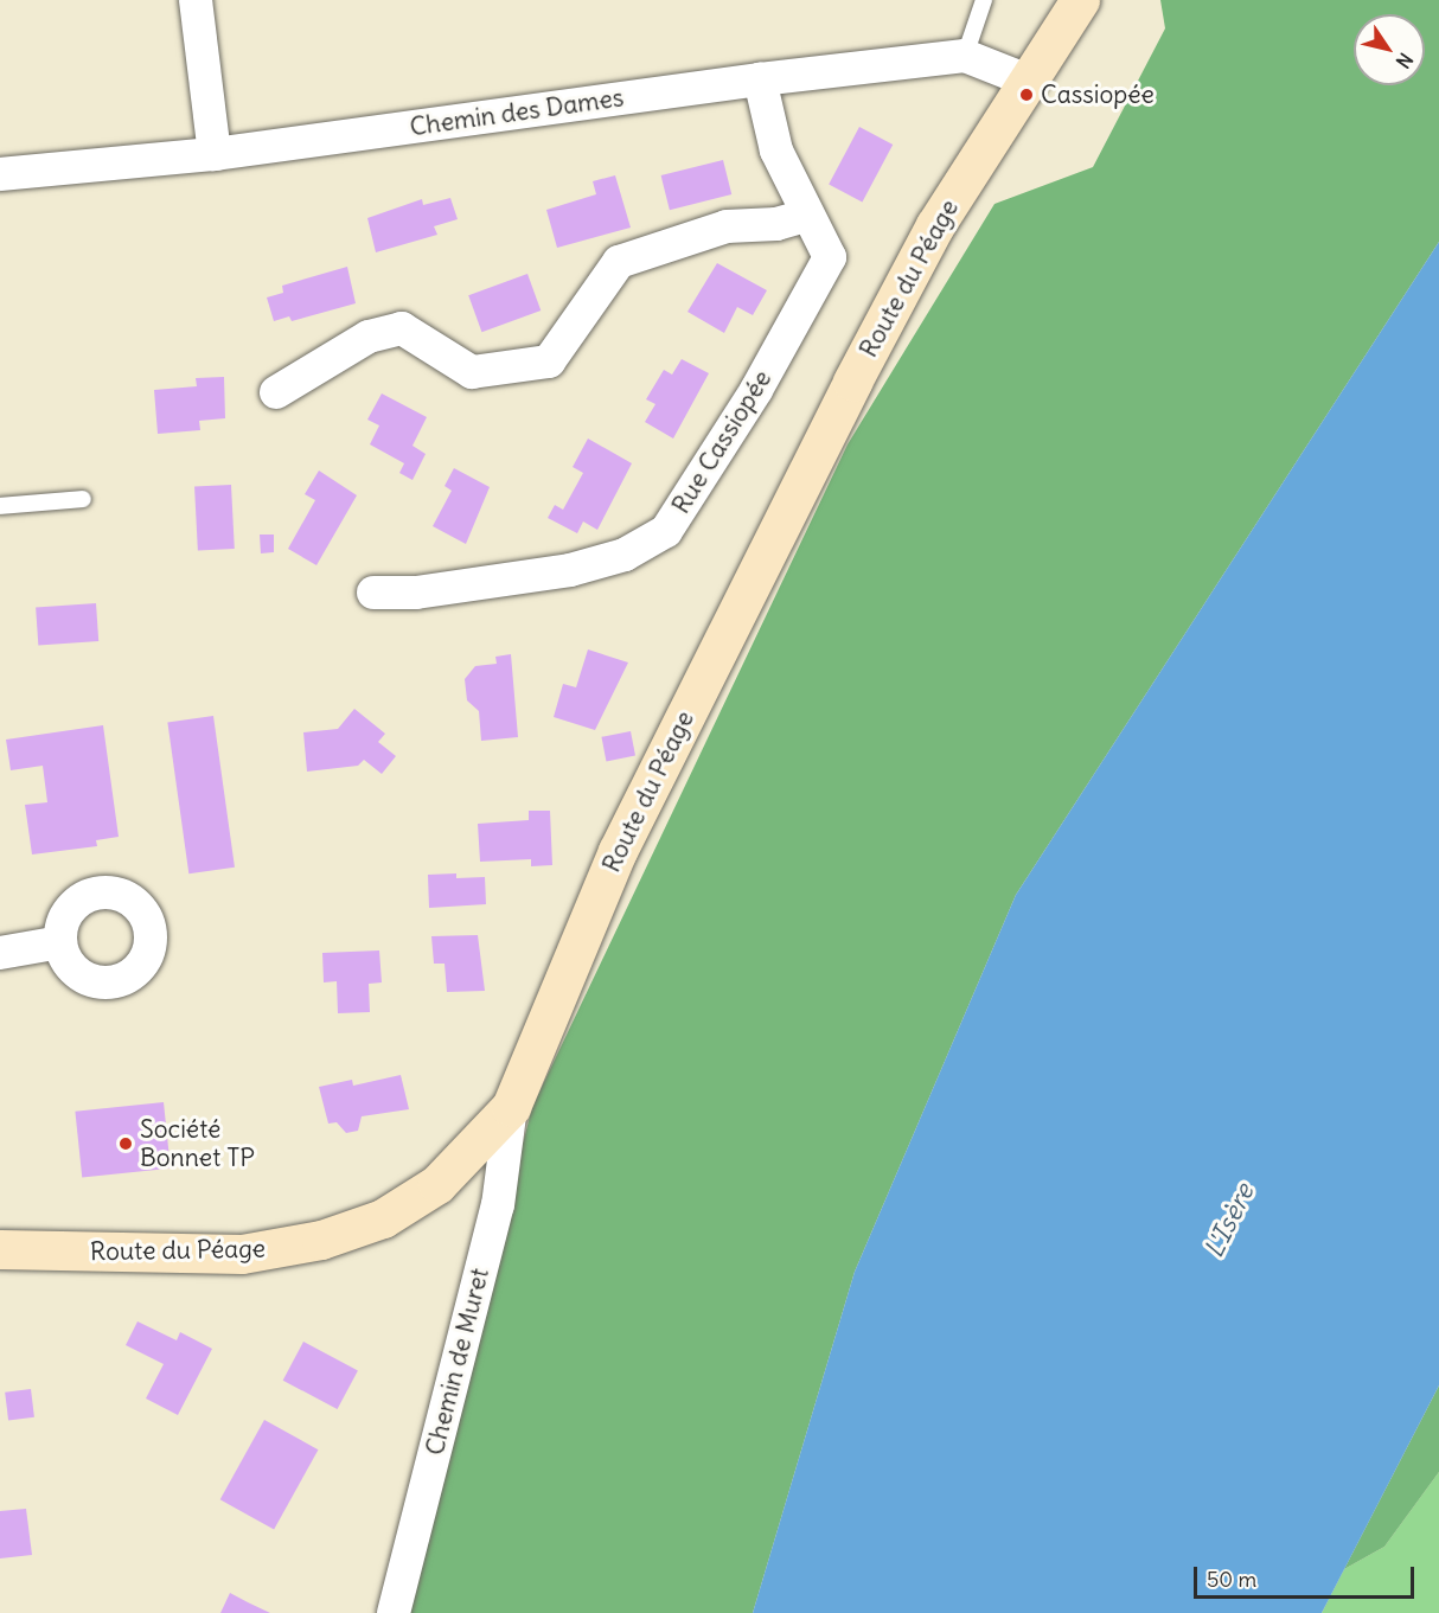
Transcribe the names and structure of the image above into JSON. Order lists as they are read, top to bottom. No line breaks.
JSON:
{"streets":{"street":["Chemin des Dames","Route du Péage","Rue Cassiopée","Chemin de Muret"]},"crossings":[["Chemin des Dames","Route du Péage"],["Chemin des Dames","Rue Cassiopée"],["Route du Péage","Chemin de Muret"]],"water":["L'Isère"],"places":["Cassiopée","Société Bonnet TP"],"scale_bar":"50 m","north":"bottom right"}
